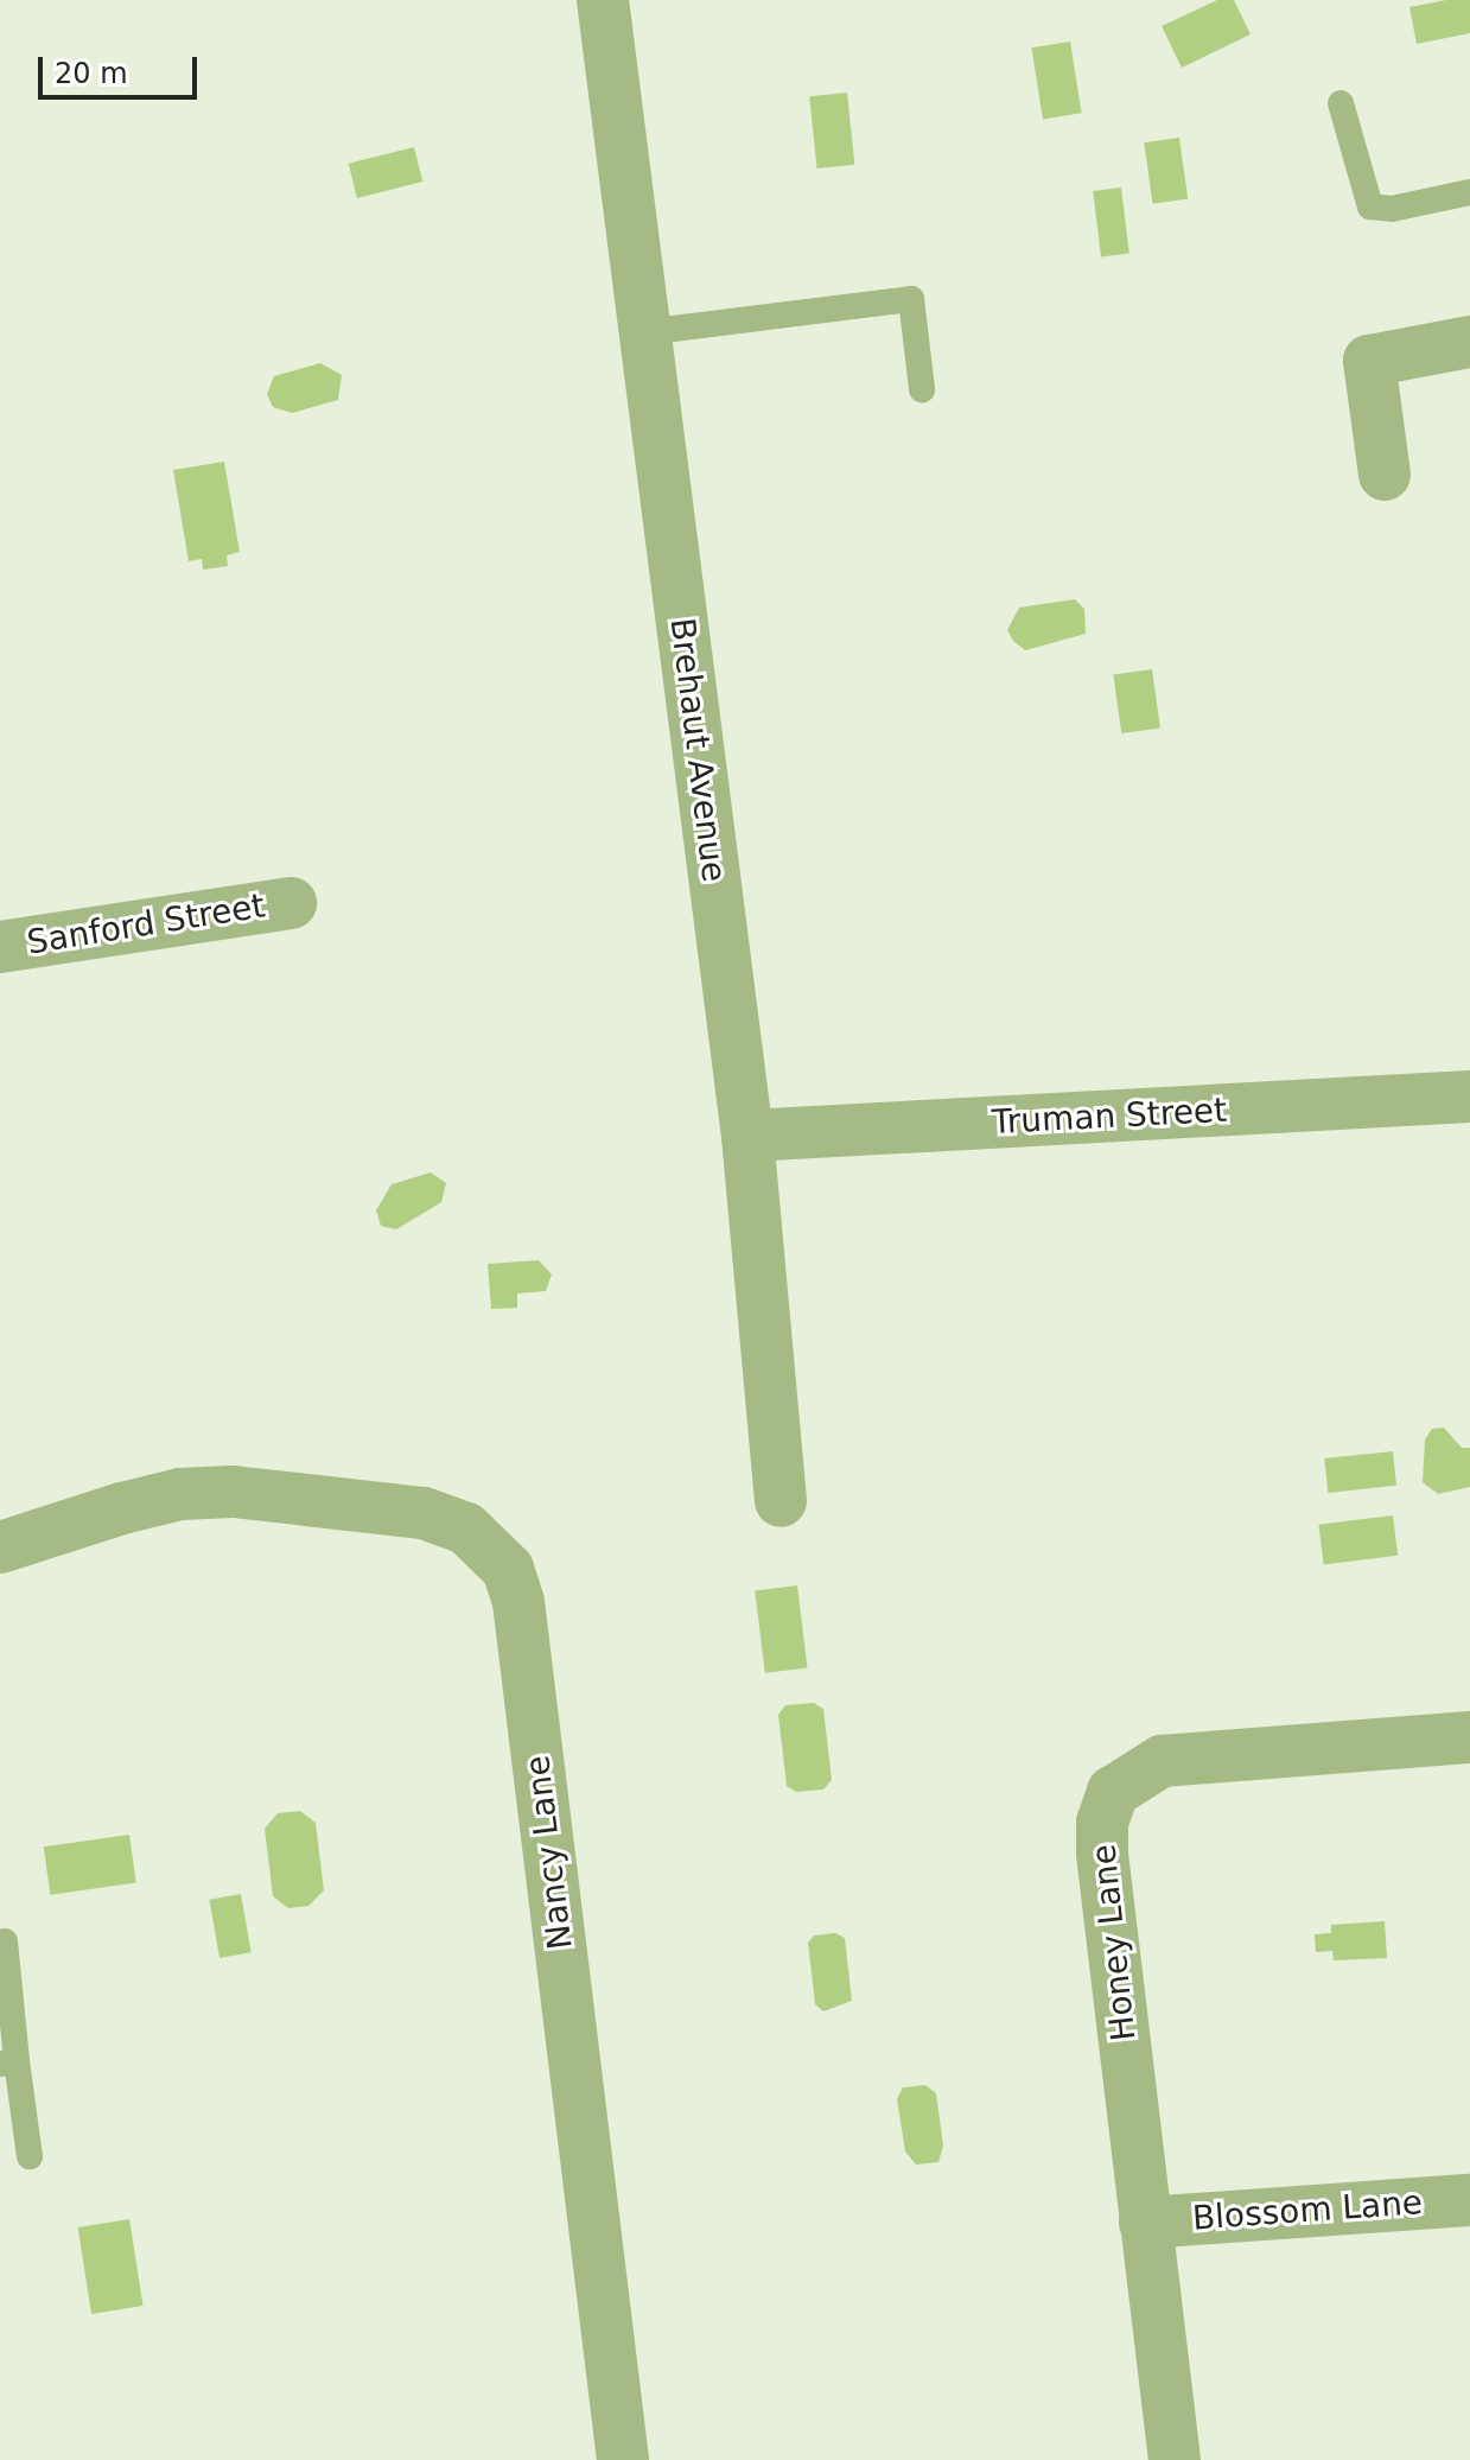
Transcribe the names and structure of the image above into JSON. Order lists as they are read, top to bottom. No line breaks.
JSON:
{"streets":{"street":["Brehaut Avenue","Sanford Street","Truman Street","Nancy Lane","Honey Lane","Blossom Lane"]},"crossings":[["Brehaut Avenue","Truman Street"],["Honey Lane","Blossom Lane"]],"scale_bar":"20 m"}
